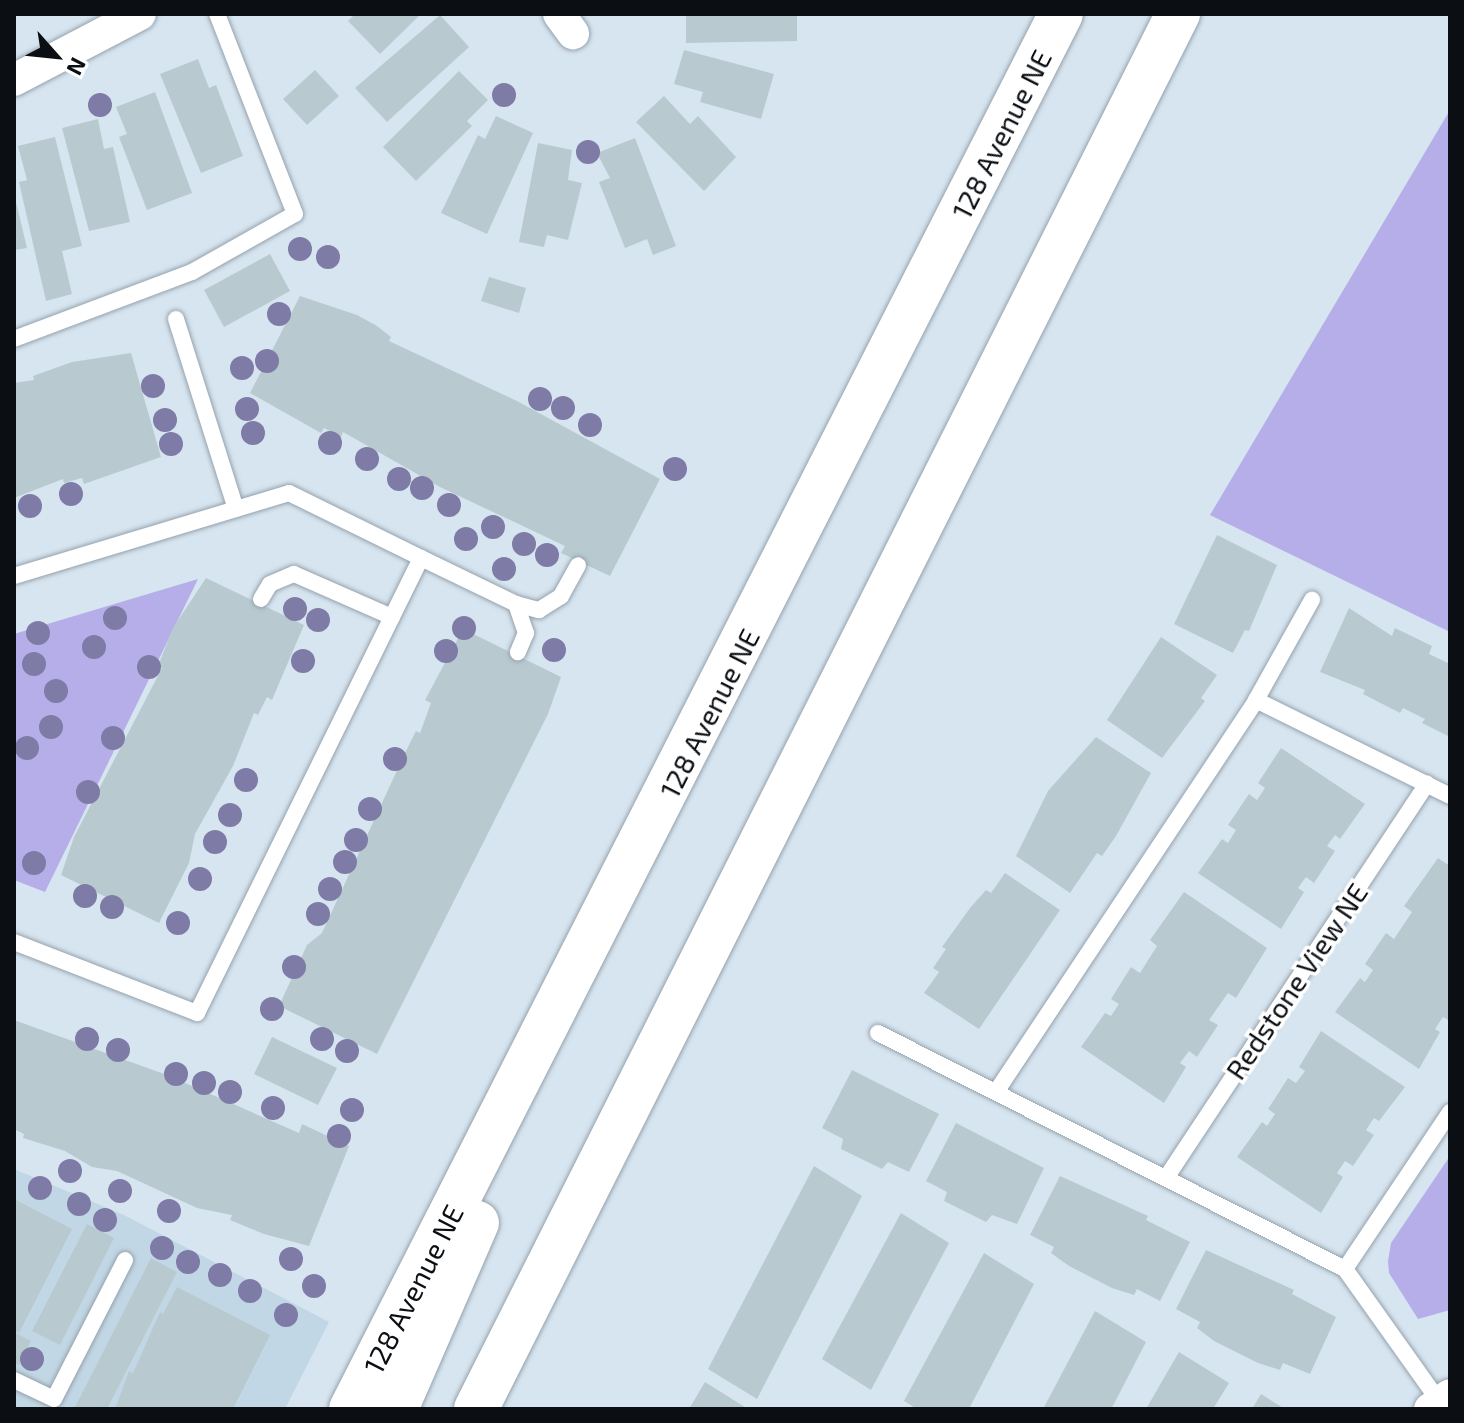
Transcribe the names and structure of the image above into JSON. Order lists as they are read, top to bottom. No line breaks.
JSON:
{"streets":{"main road":["128 Avenue NE"],"lane":["Redstone View NE"]},"north":"bottom right"}
